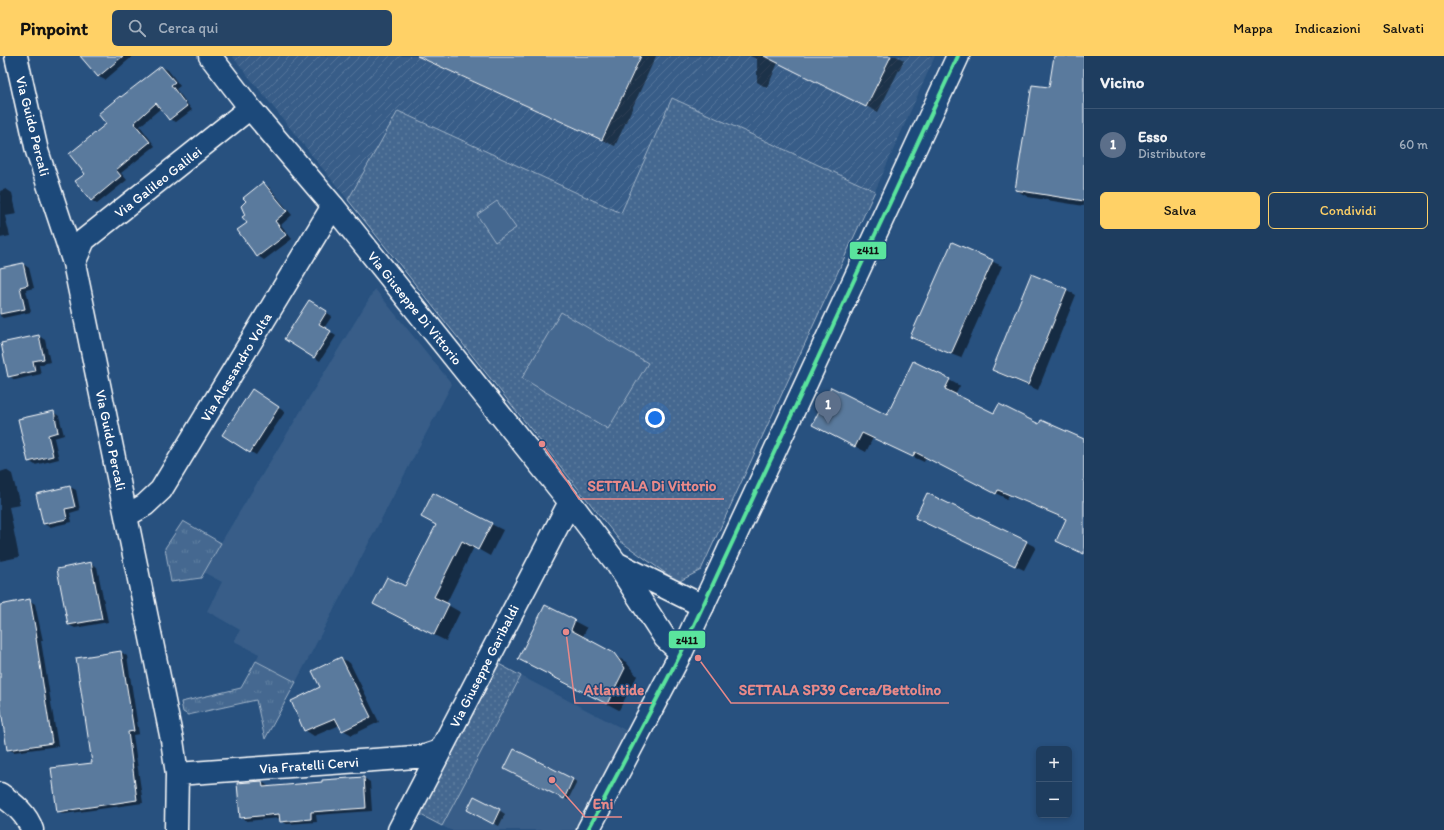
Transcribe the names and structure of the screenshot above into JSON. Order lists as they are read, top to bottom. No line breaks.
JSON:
{"streets":{"street":["Via Guido Percali","Via Galileo Galilei","Via Giuseppe Di Vittorio","Via Alessandro Volta","Via Giuseppe Garibaldi","Via Fratelli Cervi"]},"crossings":[["Via Guido Percali","Via Galileo Galilei"],["Via Guido Percali","Via Alessandro Volta"],["Via Guido Percali","Via Fratelli Cervi"],["Via Galileo Galilei","Via Giuseppe Di Vittorio"],["Via Giuseppe Di Vittorio","Via Alessandro Volta"],["Via Giuseppe Di Vittorio","Via Giuseppe Garibaldi"],["Via Giuseppe Garibaldi","Via Fratelli Cervi"]],"places":["SETTALA Di Vittorio","Atlantide","SETTALA SP39 Cerca/Bettolino","Eni"],"lines":["transit line z411"],"page":{"header":"Pinpoint","search":"Cerca qui","nav":["Mappa","Indicazioni","Salvati"],"heading":"Vicino","list":[{"mark":"1","name":"Esso","note":"Distributore","value":"60 m"}],"buttons":["Salva","Condividi"],"pins":"1","map_buttons":["+","−"]}}
